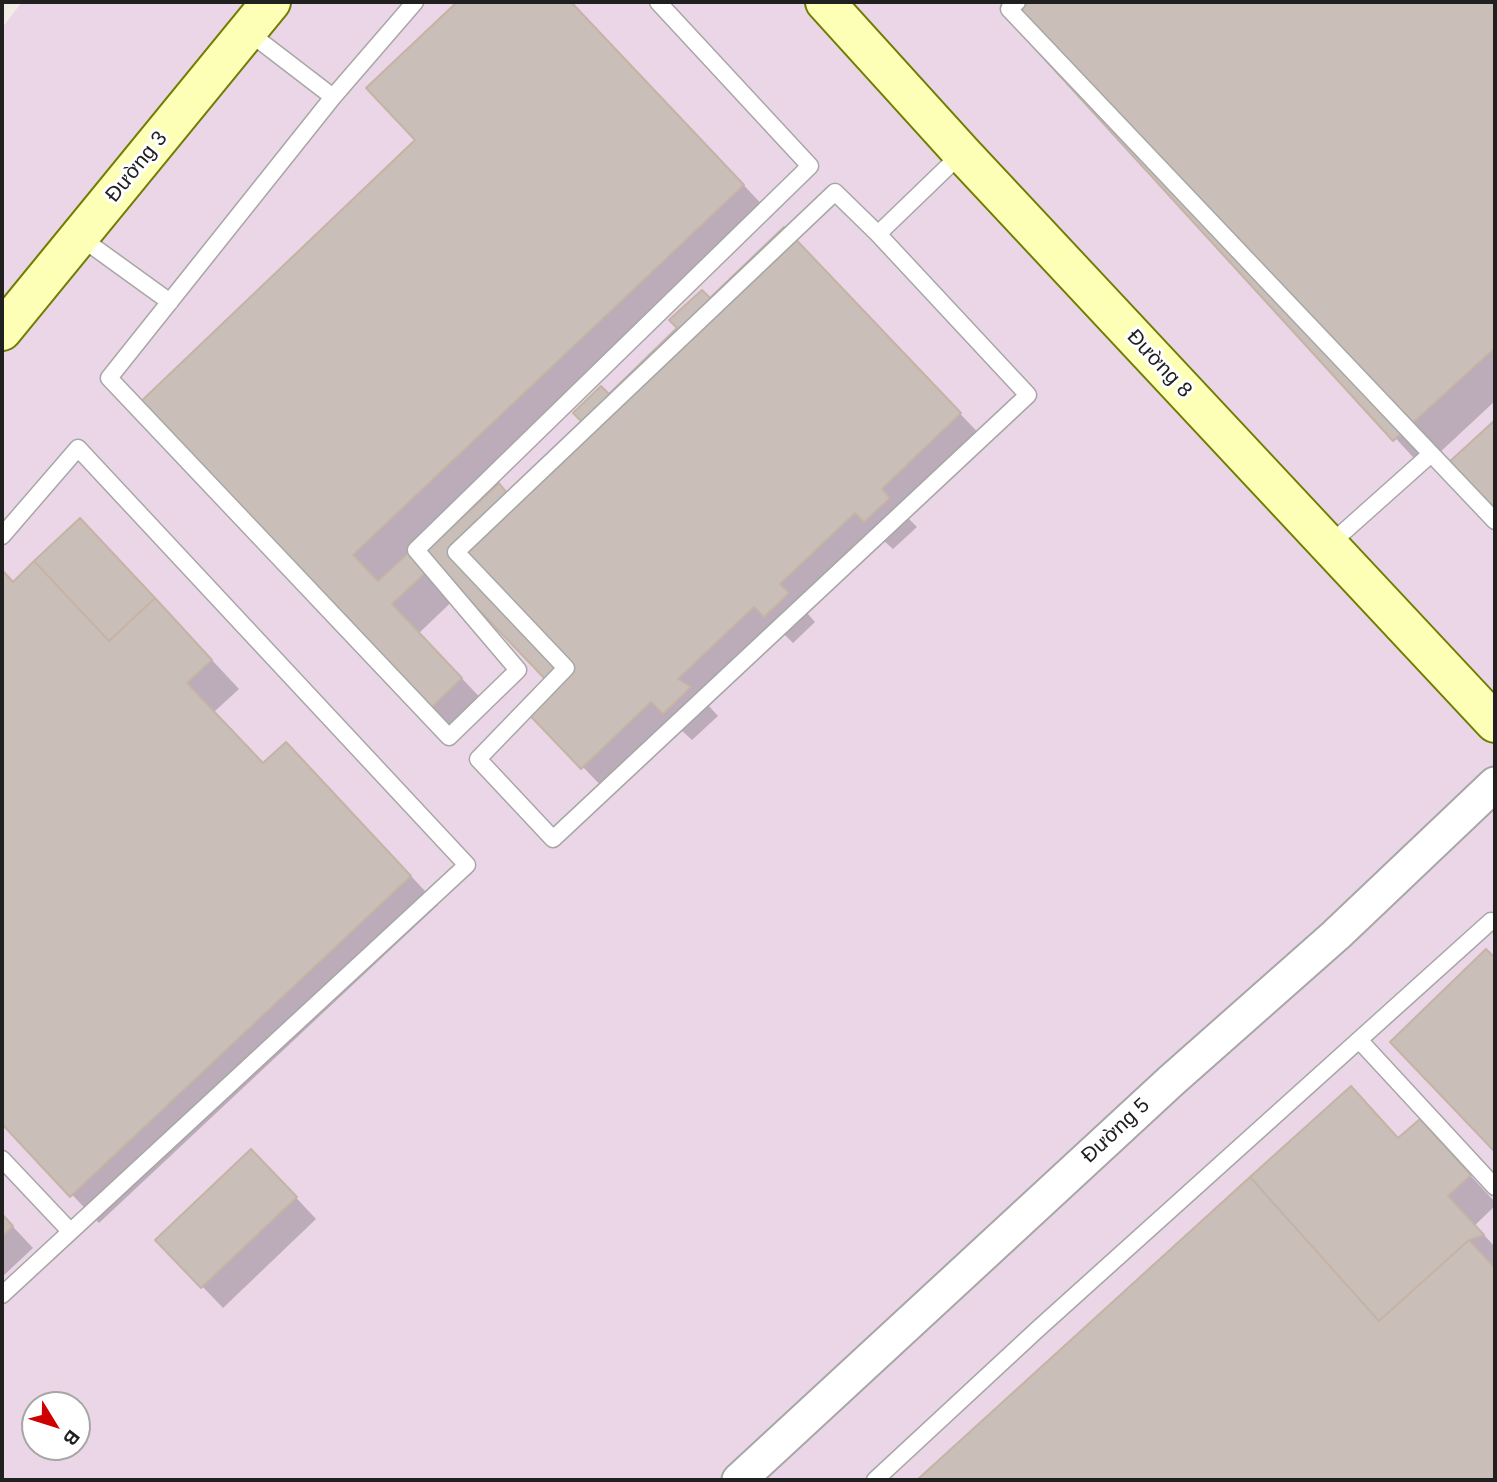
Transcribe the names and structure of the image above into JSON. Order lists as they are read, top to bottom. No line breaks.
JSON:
{"streets":{"street":["Đường 3","Đường 8","Đường 5"]},"north":"bottom right"}
